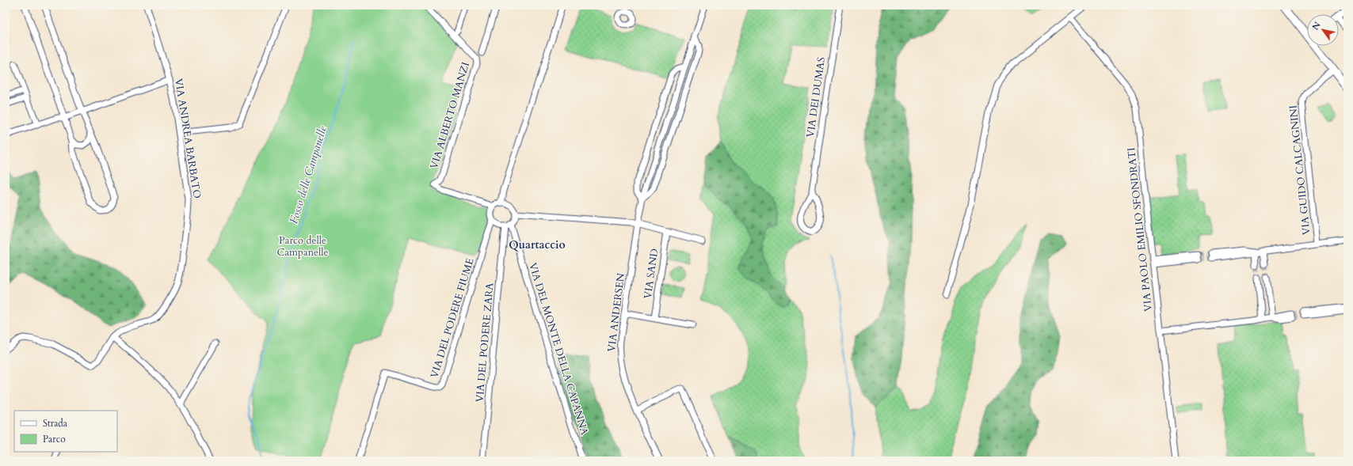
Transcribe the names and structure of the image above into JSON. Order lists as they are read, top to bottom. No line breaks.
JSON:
{"streets":{"street":["VIA DEI DUMAS","VIA ALBERTO MANZI","VIA ANDREA BARBATO","VIA GUIDO CALCAGNINI","VIA PAOLO EMILIO SFONDRATI","VIA SAND","VIA ANDERSEN","VIA DEL PODERE FIUME","VIA DEL PODERE ZARA","VIA DEL MONTE DELLA CAPANNA"]},"crossings":[["VIA ALBERTO MANZI","VIA DEL PODERE FIUME"],["VIA ALBERTO MANZI","VIA DEL PODERE ZARA"],["VIA ALBERTO MANZI","VIA DEL MONTE DELLA CAPANNA"],["VIA DEL PODERE FIUME","VIA DEL PODERE ZARA"],["VIA DEL PODERE FIUME","VIA DEL MONTE DELLA CAPANNA"],["VIA DEL PODERE ZARA","VIA DEL MONTE DELLA CAPANNA"]],"districts":["Quartaccio"],"water":["Fosso delle Campanelle"],"parks":["Parco delle Campanelle"],"legend":["Strada","Parco"],"north":"top left"}
